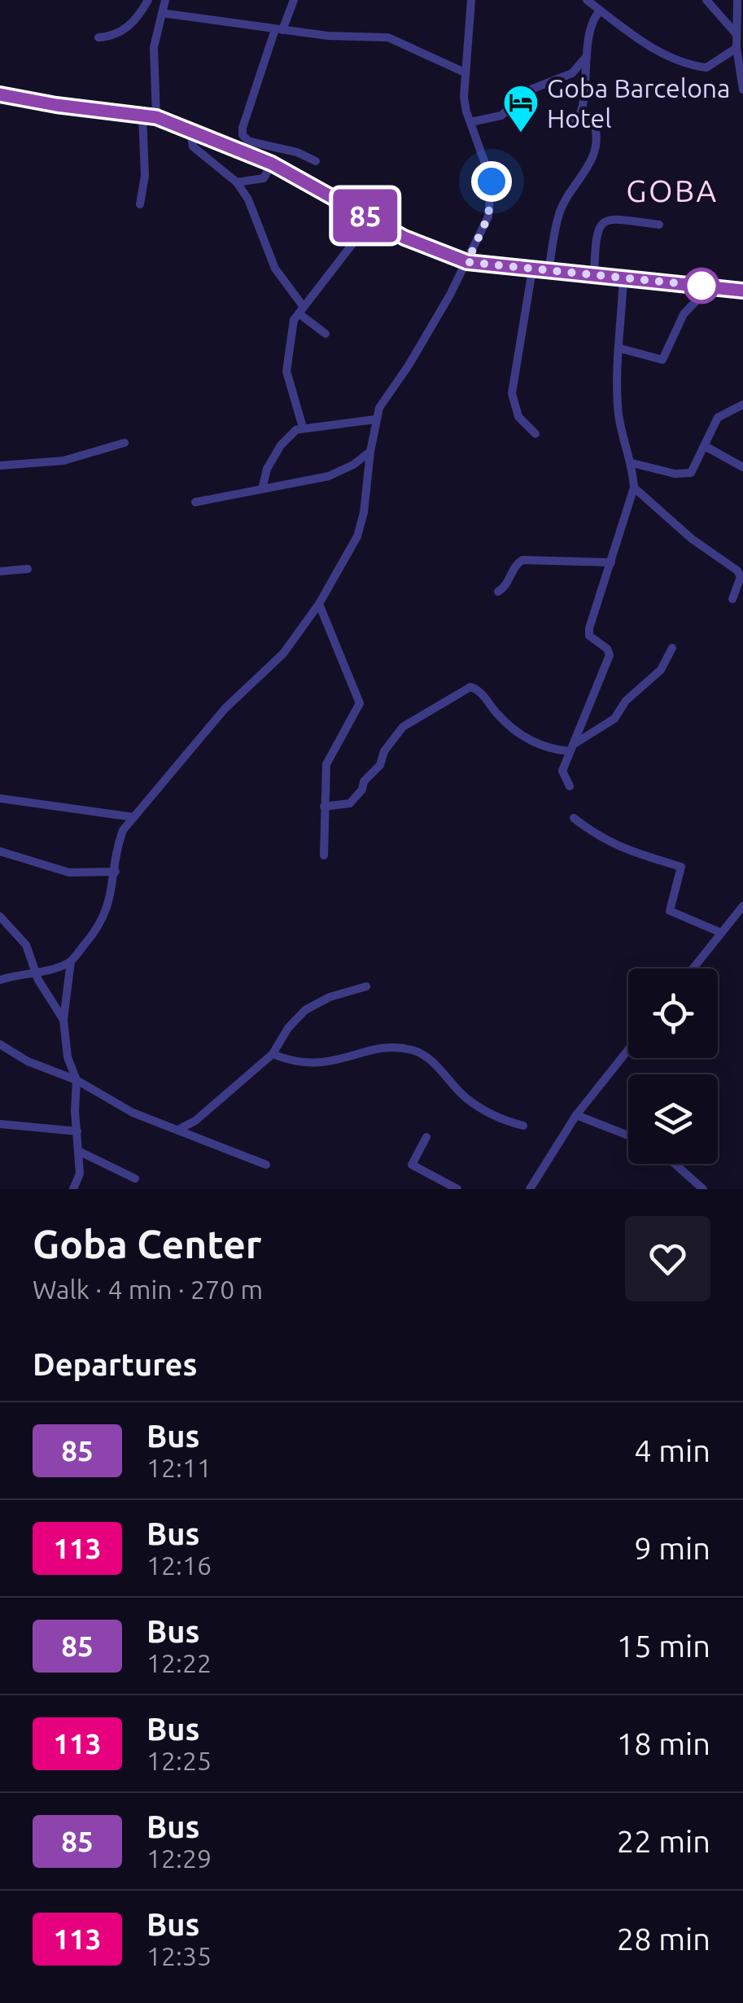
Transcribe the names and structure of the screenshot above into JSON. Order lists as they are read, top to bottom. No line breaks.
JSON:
{"districts":["GOBA"],"places":{"hotel":["Goba Barcelona Hotel"]},"lines":["bus line 85"],"page":{"on_map":"85","heading":[["Goba Center","Walk · 4 min · 270 m"],"Departures"],"list":[{"mark":"85","name":"Bus","note":"12:11","value":"4 min"},{"mark":"113","name":"Bus","note":"12:16","value":"9 min"},{"mark":"85","name":"Bus","note":"12:22","value":"15 min"},{"mark":"113","name":"Bus","note":"12:25","value":"18 min"},{"mark":"85","name":"Bus","note":"12:29","value":"22 min"},{"mark":"113","name":"Bus","note":"12:35","value":"28 min"}]}}
